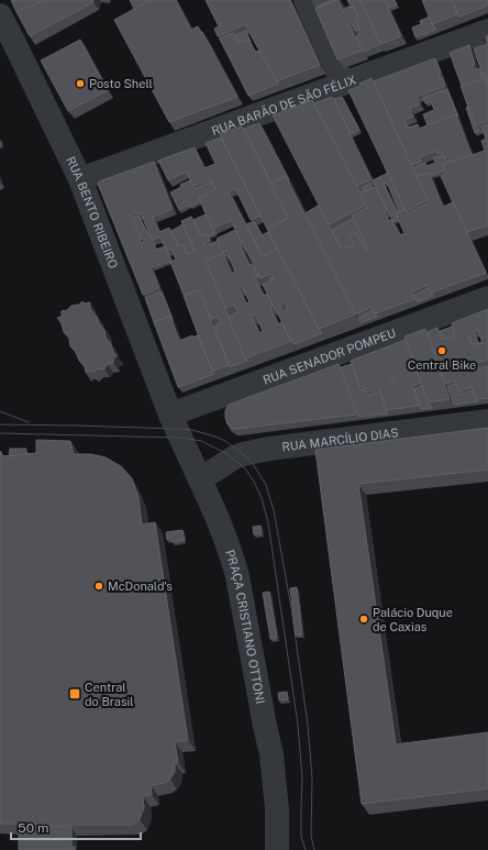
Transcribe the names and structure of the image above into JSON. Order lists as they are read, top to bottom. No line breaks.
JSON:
{"streets":{"street":["RUA BARÃO DE SÃO FÉLIX","RUA BENTO RIBEIRO","RUA SENADOR POMPEU","RUA MARCÍLIO DIAS","PRAÇA CRISTIANO OTTONI"]},"crossings":[["RUA BARÃO DE SÃO FÉLIX","RUA BENTO RIBEIRO"],["RUA BENTO RIBEIRO","RUA SENADOR POMPEU"],["RUA BENTO RIBEIRO","PRAÇA CRISTIANO OTTONI"],["RUA SENADOR POMPEU","PRAÇA CRISTIANO OTTONI"],["RUA MARCÍLIO DIAS","PRAÇA CRISTIANO OTTONI"]],"places":{"other":["Posto Shell","Central Bike","McDonald's","Palácio Duque de Caxias"],"transit":["Central do Brasil"]},"scale_bar":"50 m"}
